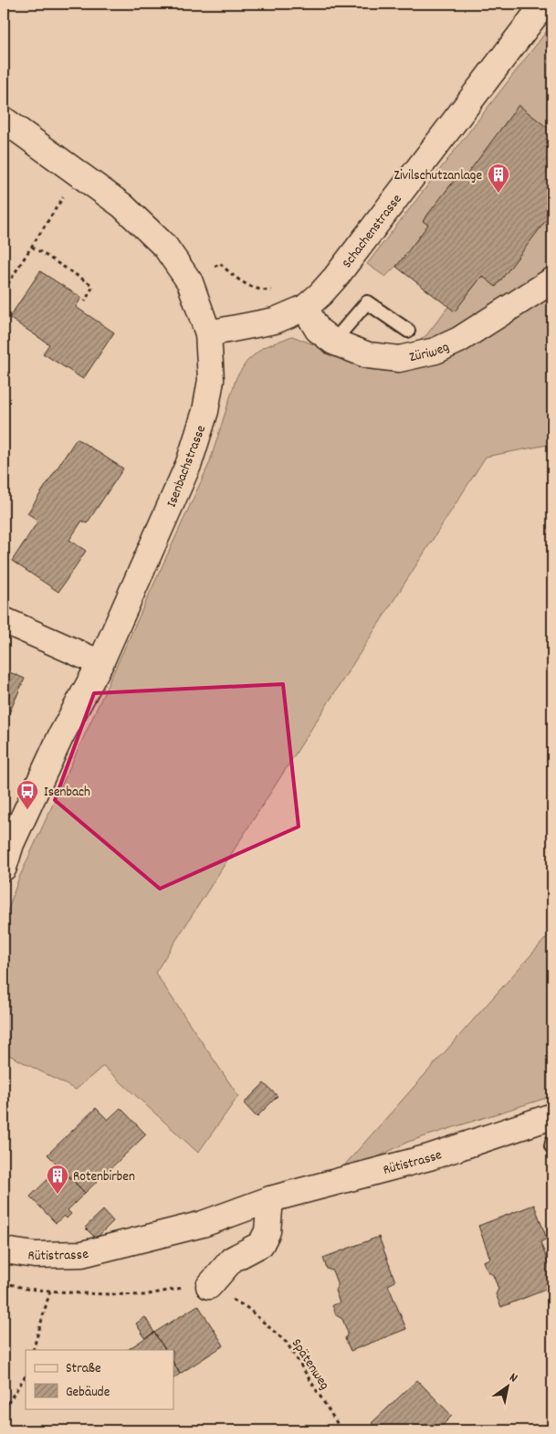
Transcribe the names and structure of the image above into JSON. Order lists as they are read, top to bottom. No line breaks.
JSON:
{"streets":{"street":["Schachenstrasse","Züriweg","Isenbachstrasse","Rütistrasse"],"path":["Spätenweg"]},"crossings":[["Schachenstrasse","Züriweg"],["Schachenstrasse","Isenbachstrasse"]],"places":{"building":["Zivilschutzanlage","Rotenbirben"],"bus stop":["Isenbach"]},"legend":["Straße","Gebäude"],"north":"top right"}
